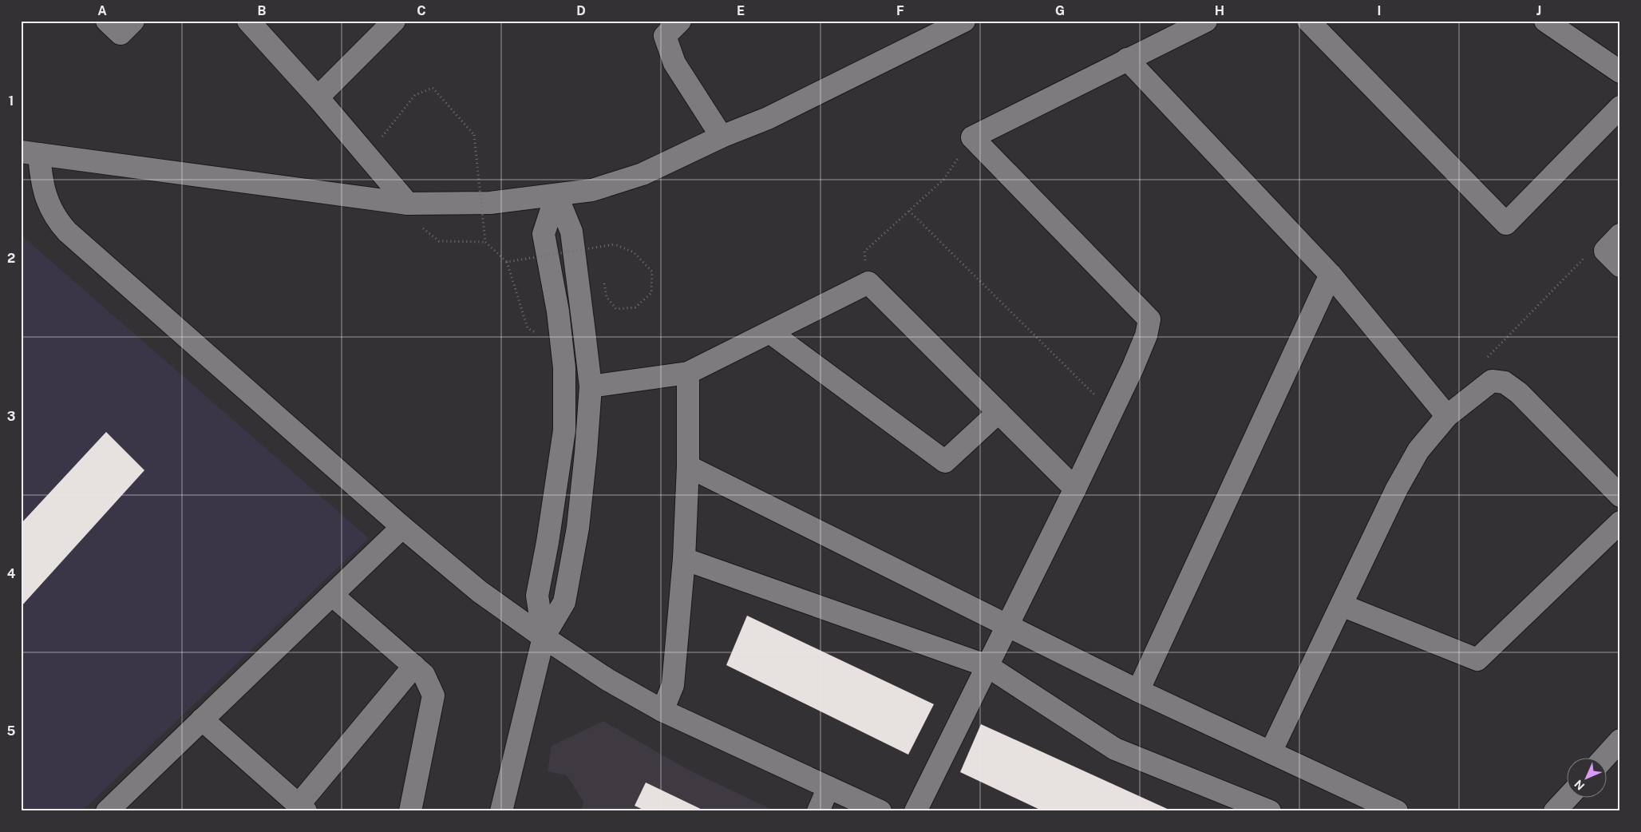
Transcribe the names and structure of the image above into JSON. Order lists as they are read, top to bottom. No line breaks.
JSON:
{"north":"bottom left","grid":{"columns":["A","B","C","D","E","F","G","H","I","J"],"rows":["1","2","3","4","5"]}}
